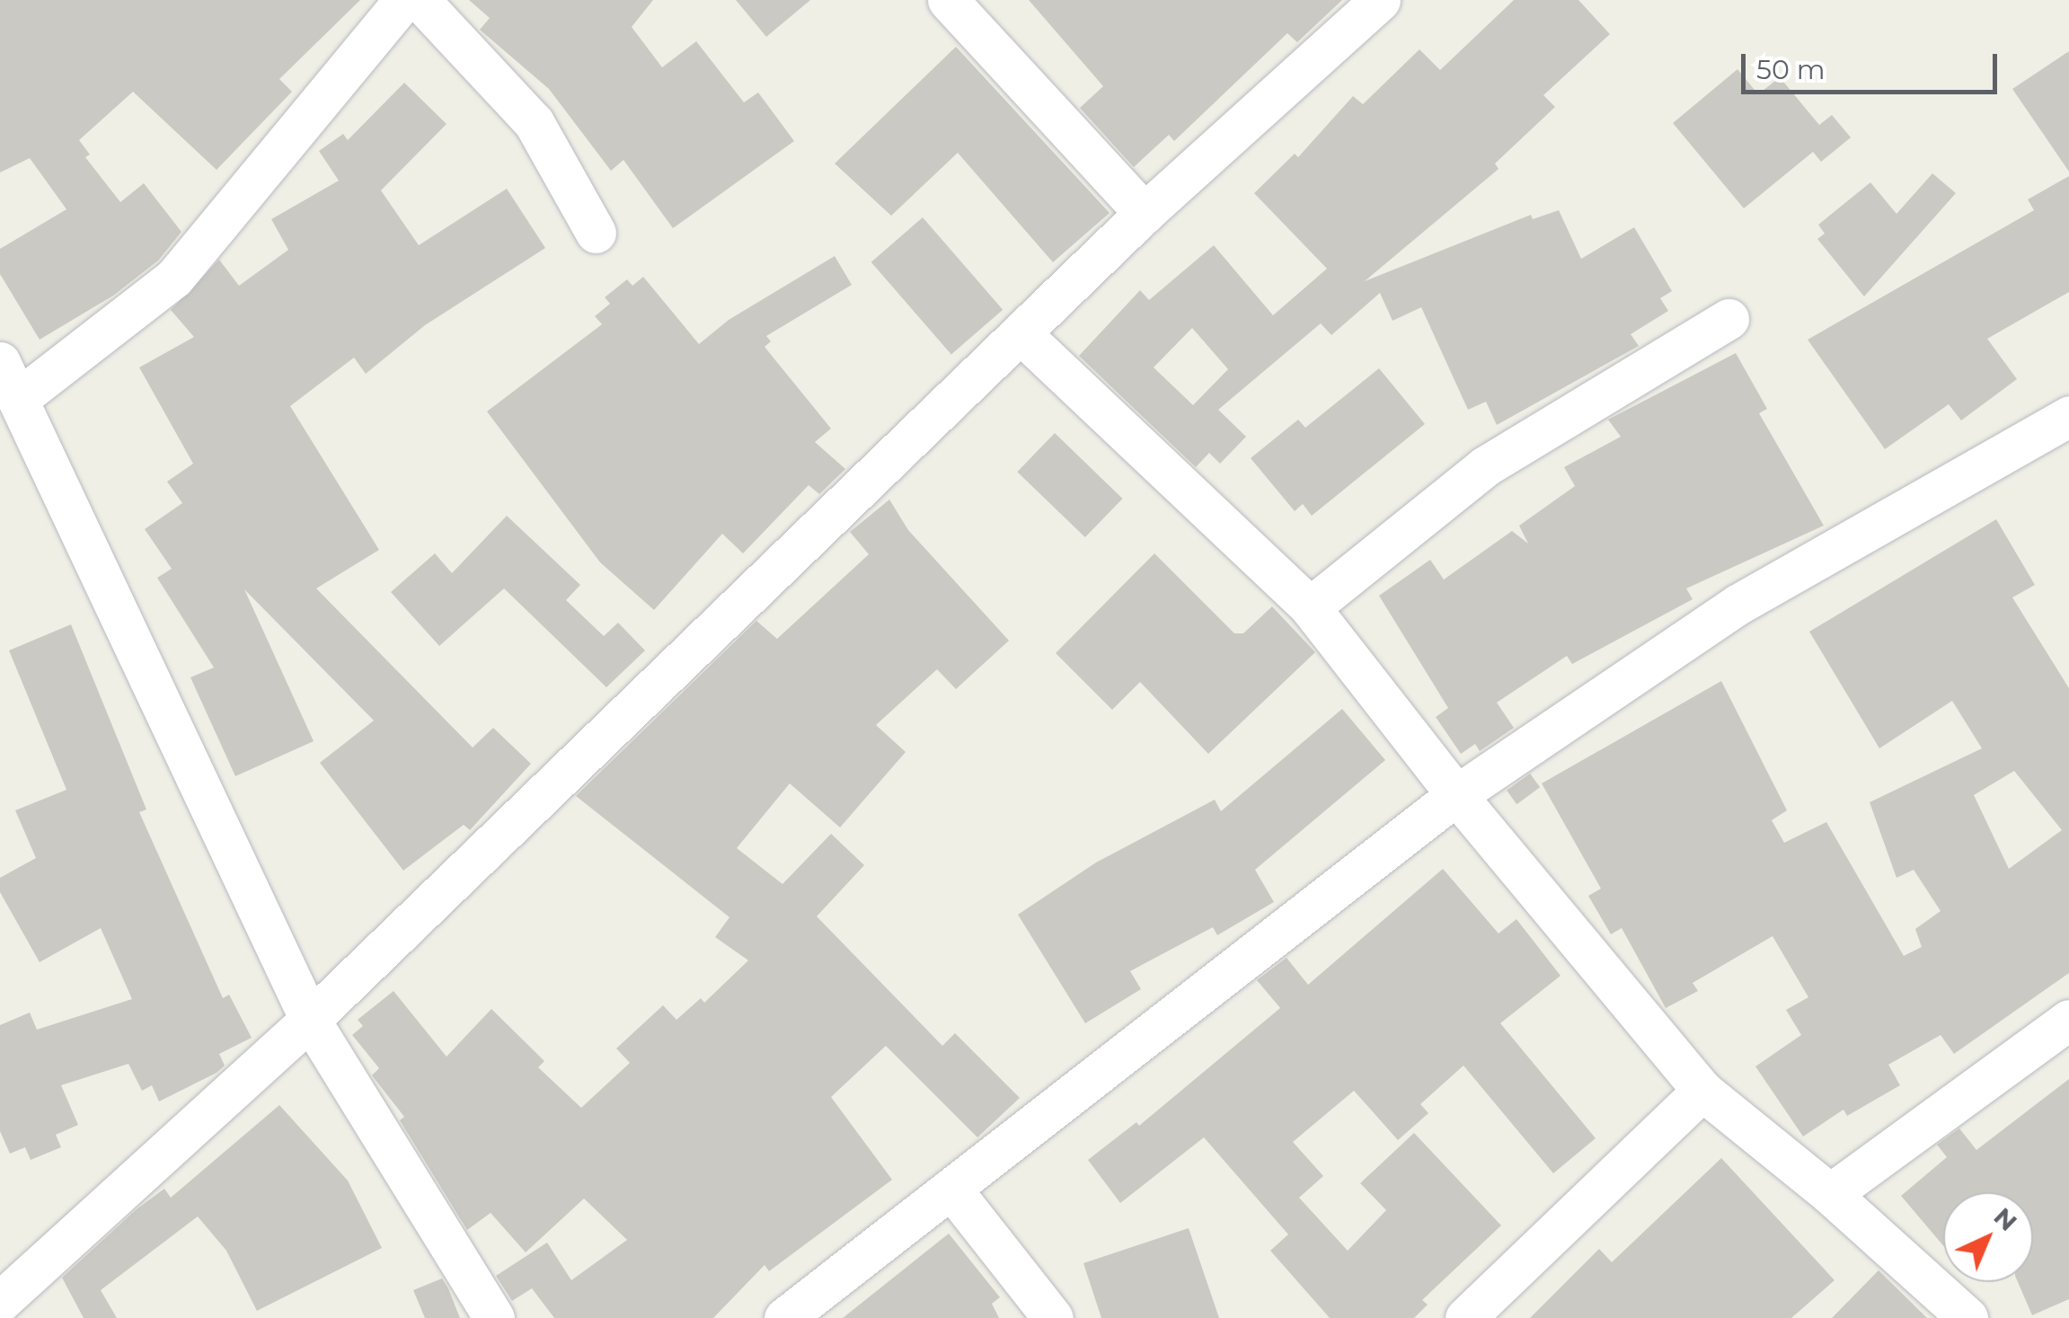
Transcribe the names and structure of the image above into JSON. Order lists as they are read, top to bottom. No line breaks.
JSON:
{"scale_bar":"50 m","north":"top right"}
